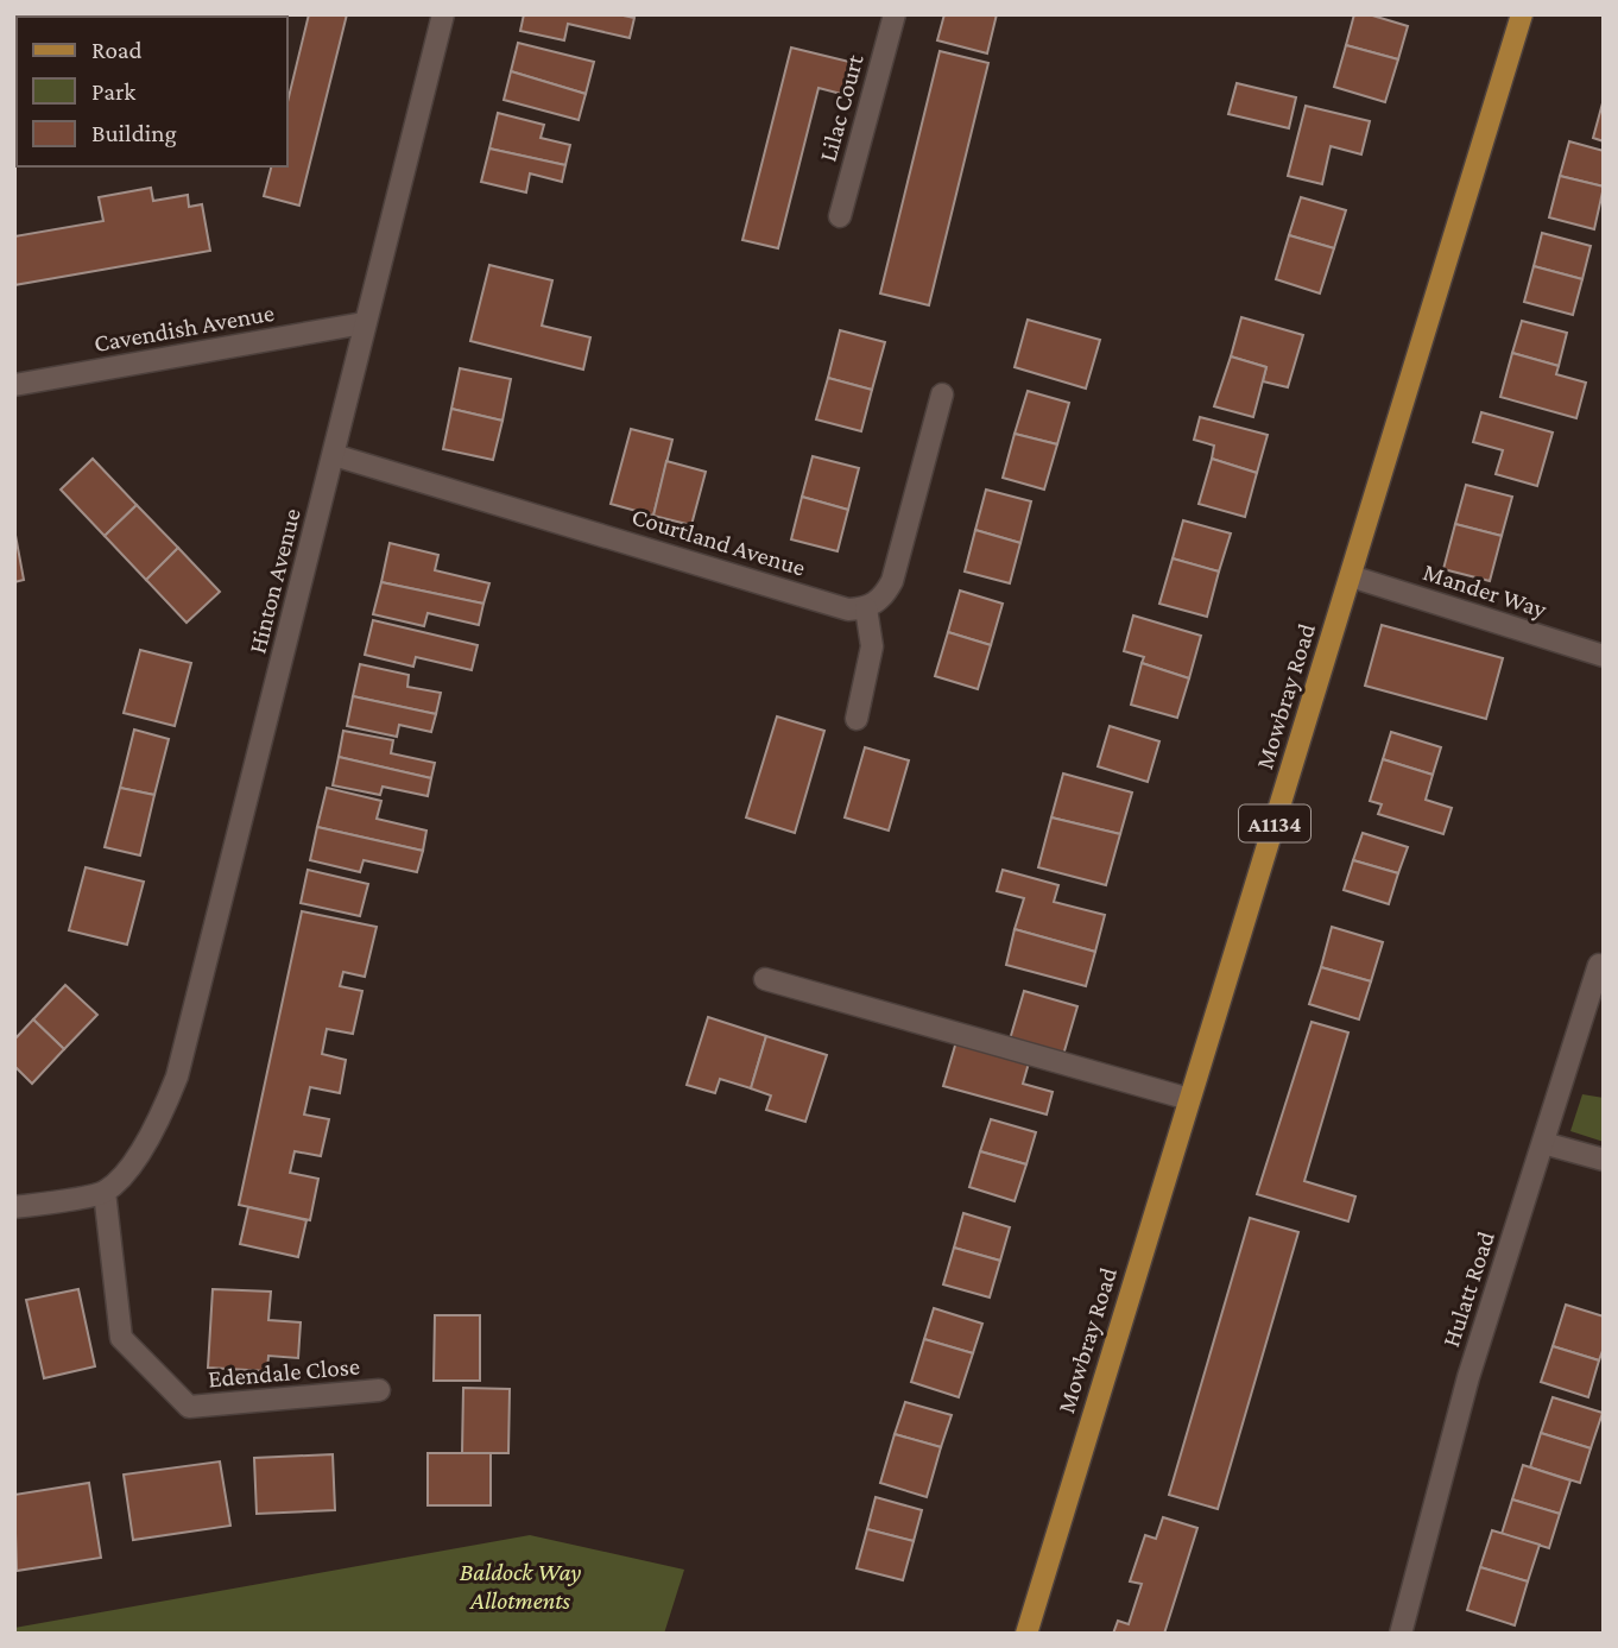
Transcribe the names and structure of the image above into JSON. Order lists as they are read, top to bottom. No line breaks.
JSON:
{"streets":{"main road":["Mowbray Road","A1134"],"street":["Lilac Court","Cavendish Avenue","Courtland Avenue","Hinton Avenue","Mander Way","Hulatt Road","Edendale Close"]},"crossings":[["Cavendish Avenue","Hinton Avenue"],["Courtland Avenue","Hinton Avenue"],["Hinton Avenue","Edendale Close"],["Mander Way","Mowbray Road"]],"parks":["Baldock Way Allotments"],"legend":["Road","Park","Building"]}
